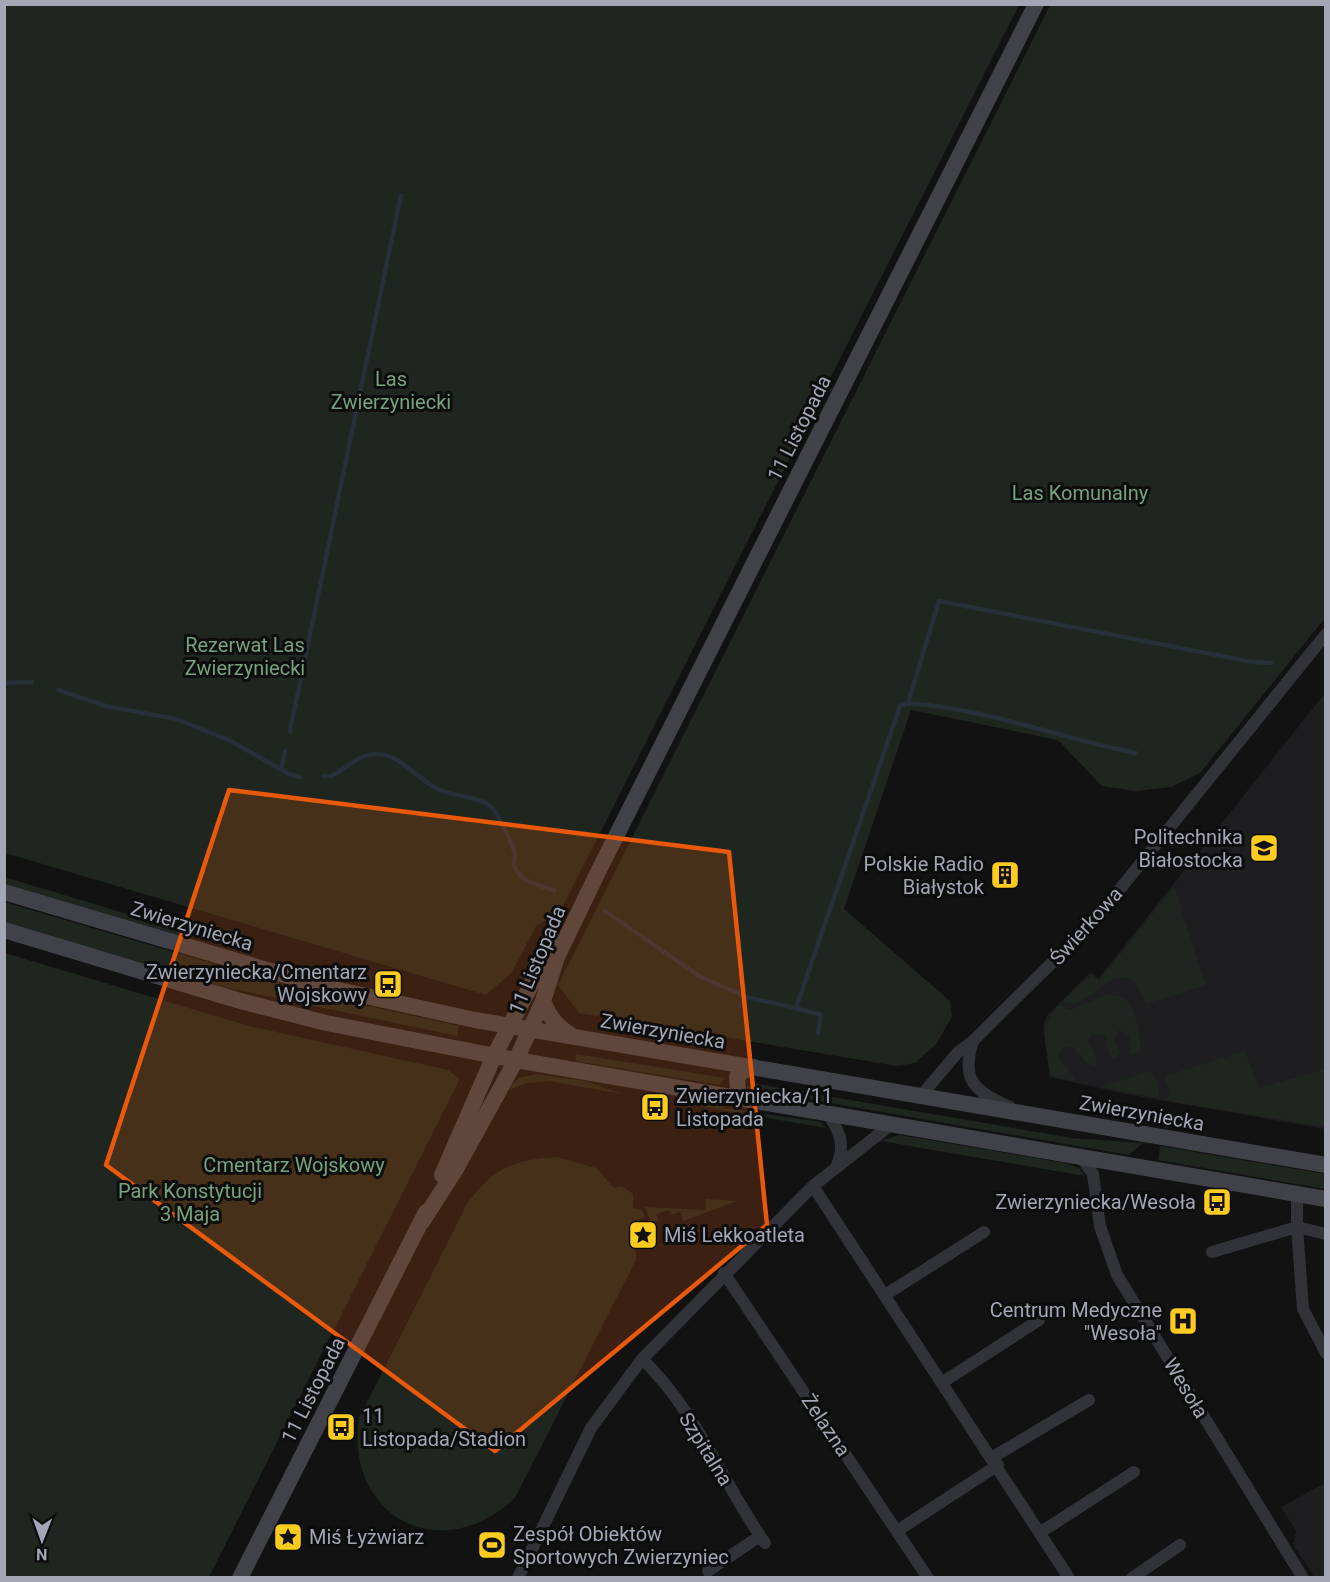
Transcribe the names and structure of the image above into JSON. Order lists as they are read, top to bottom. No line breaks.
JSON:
{"streets":{"main road":["11 Listopada","Zwierzyniecka"],"street":["Świerkowa","Wesoła","Żelazna","Szpitalna"]},"crossings":[["11 Listopada","Zwierzyniecka"],["Zwierzyniecka","Świerkowa"]],"parks":["Las Zwierzyniecki","Las Komunalny","Rezerwat Las Zwierzyniecki","Cmentarz Wojskowy","Park Konstytucji 3 Maja"],"places":{"school or university":["Politechnika Białostocka"],"building":["Polskie Radio Białystok"],"bus stop":["Zwierzyniecka/Cmentarz Wojskowy","Zwierzyniecka/11 Listopada","Zwierzyniecka/Wesoła","11 Listopada/Stadion"],"place":["Miś Lekkoatleta","Miś Łyżwiarz"],"hospital":["Centrum Medyczne \"Wesoła\""],"sports":["Zespół Obiektów Sportowych Zwierzyniec"]},"north":"bottom"}
